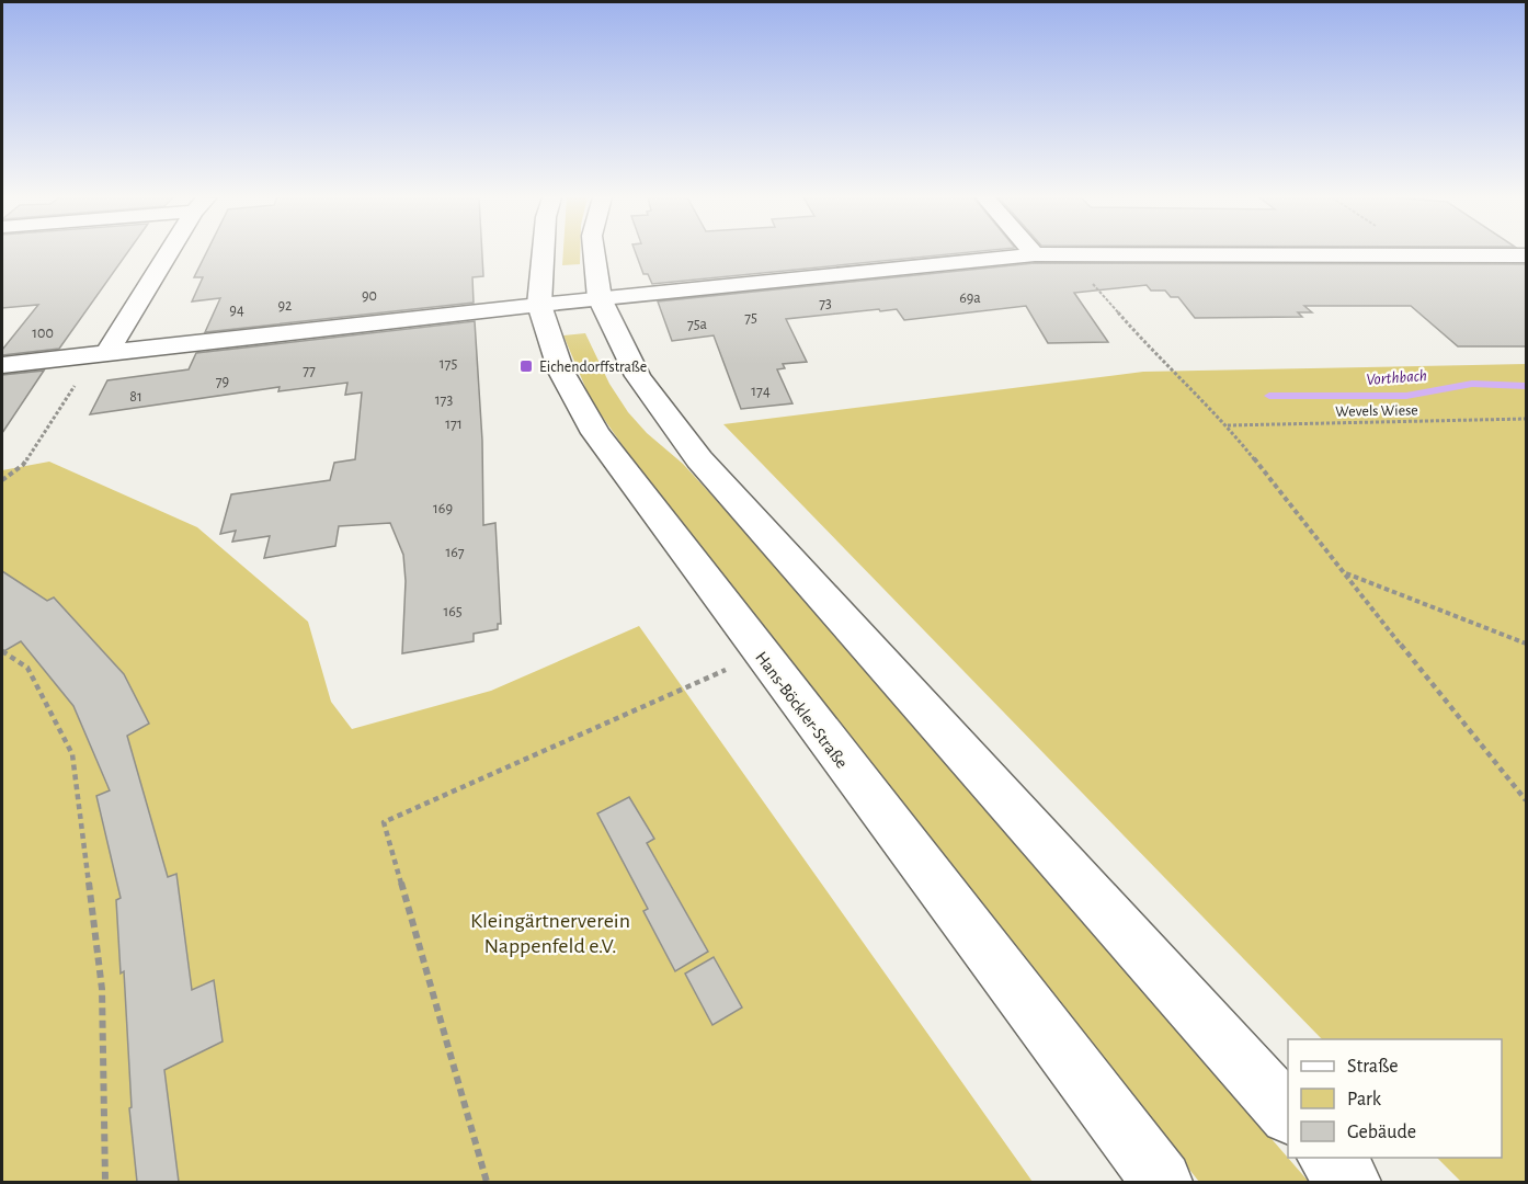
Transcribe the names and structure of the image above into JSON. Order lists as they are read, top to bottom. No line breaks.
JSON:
{"streets":{"street":["Hans-Böckler-Straße"],"path":["Wevels Wiese"]},"water":["Vorthbach"],"parks":["Kleingärtnerverein Nappenfeld e.V."],"places":{"transit":["Eichendorffstraße"]},"house_numbers":["90","69a","73","92","94","75","75a","100","175","77","79","174","81","173","171","169","167","165"],"legend":["Straße","Park","Gebäude"]}
